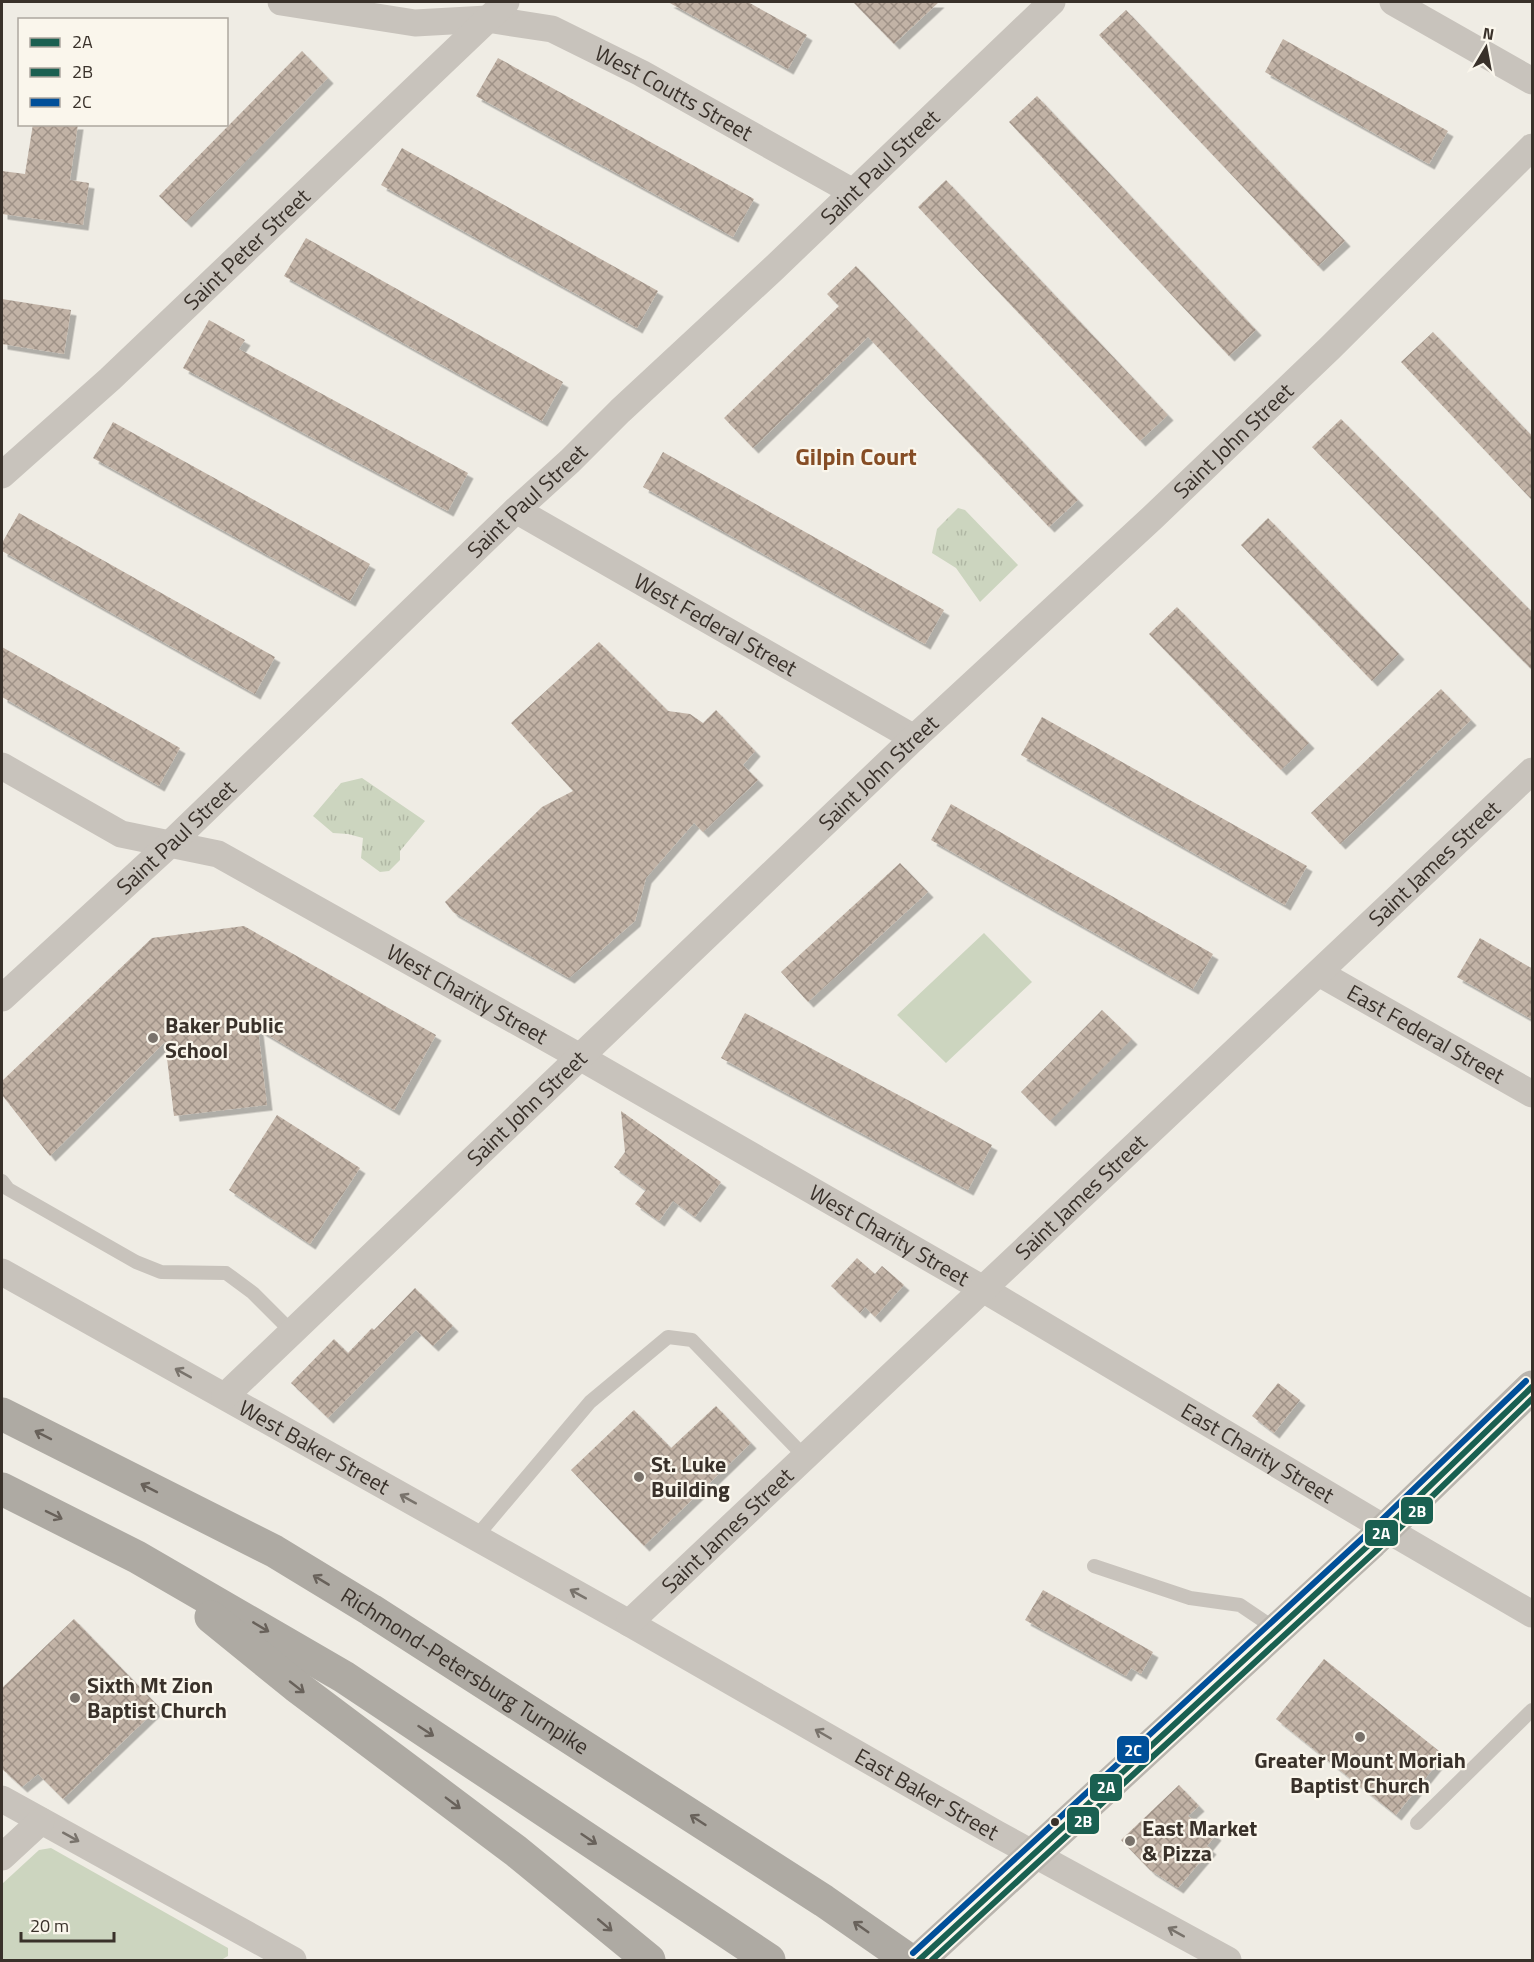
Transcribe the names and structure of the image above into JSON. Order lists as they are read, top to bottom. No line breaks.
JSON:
{"streets":{"highway":["Richmond-Petersburg Turnpike"],"street":["West Coutts Street","Saint Paul Street","Saint Peter Street","Saint John Street","West Federal Street","Saint James Street","West Charity Street","East Federal Street","West Baker Street","East Charity Street","East Baker Street"]},"crossings":[["West Coutts Street","Saint Paul Street"],["West Coutts Street","Saint Peter Street"],["Saint Paul Street","West Federal Street"],["Saint Paul Street","West Charity Street"],["Saint John Street","West Federal Street"],["Saint John Street","West Charity Street"],["Saint John Street","West Baker Street"],["Saint James Street","West Charity Street"],["Saint James Street","East Federal Street"],["Saint James Street","West Baker Street"],["Saint James Street","East Charity Street"],["Saint James Street","East Baker Street"],["West Charity Street","East Charity Street"],["West Baker Street","East Baker Street"]],"one_way":["West Baker Street","East Baker Street"],"districts":["Gilpin Court"],"places":["Baker Public School","St. Luke Building","Sixth Mt Zion Baptist Church","Greater Mount Moriah Baptist Church","East Market & Pizza"],"lines":["transit line 2C","transit line 2A","transit line 2B"],"legend":["2A","2B","2C"],"scale_bar":"20 m","north":"top"}
